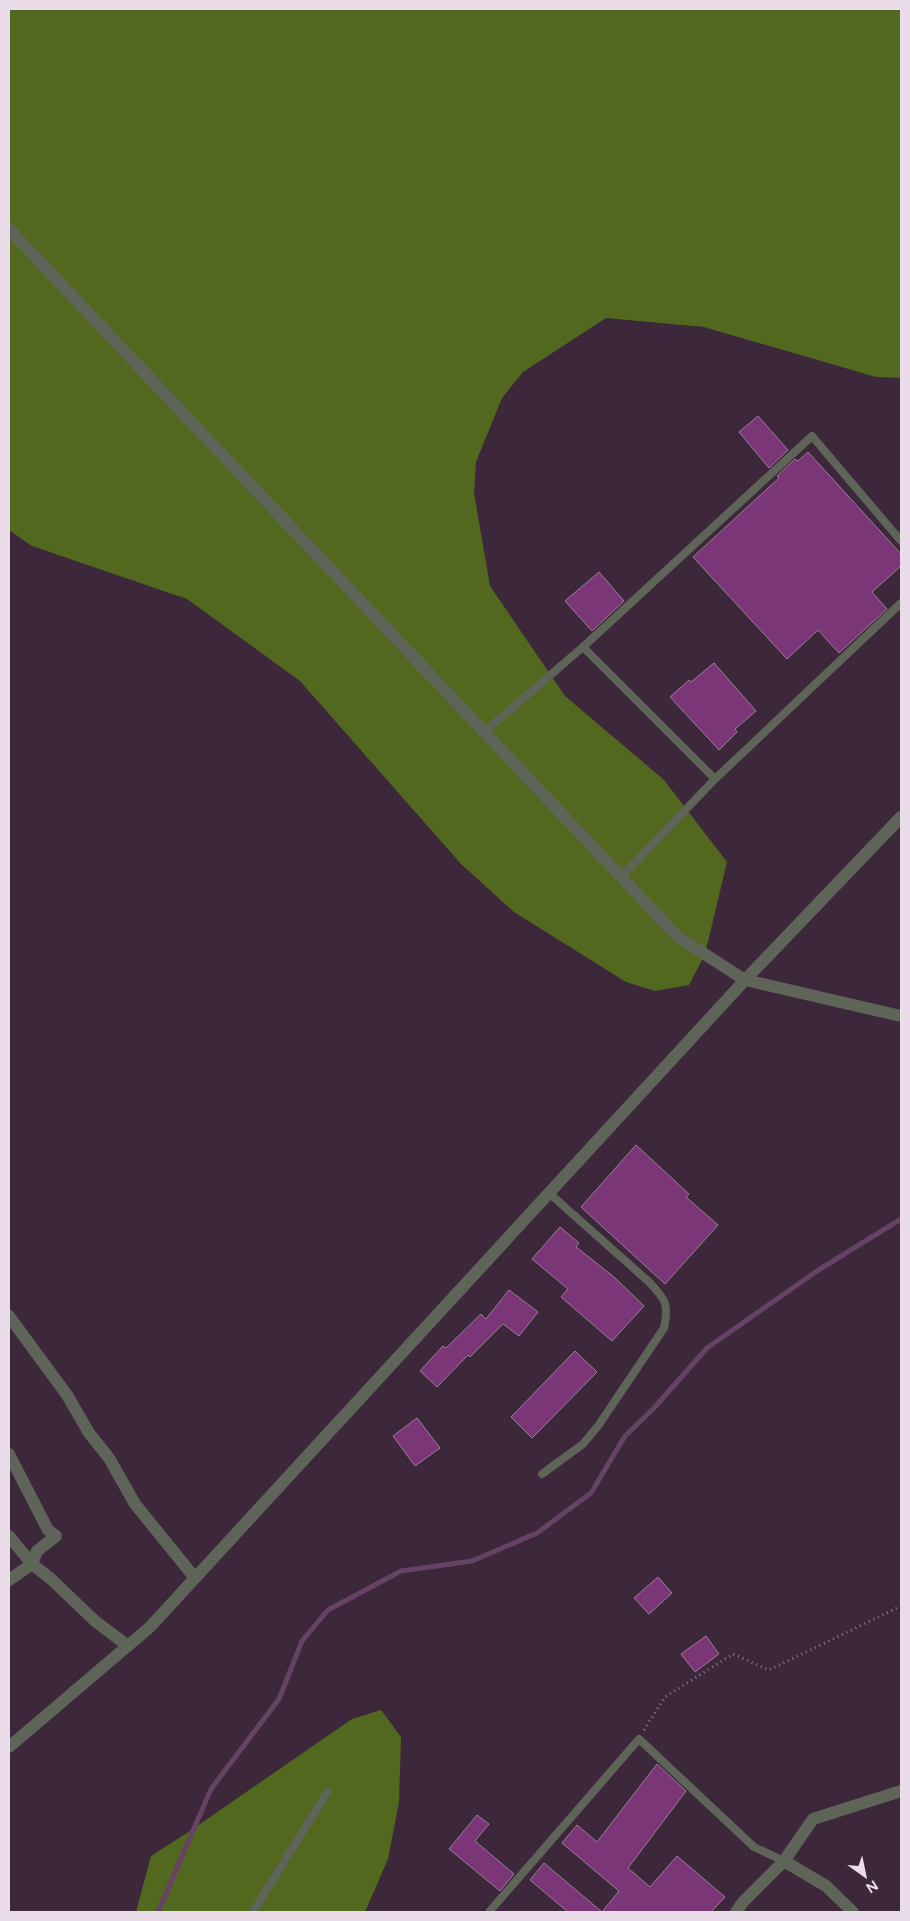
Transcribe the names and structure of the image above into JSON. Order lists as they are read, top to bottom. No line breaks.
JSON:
{"north":"bottom right"}
